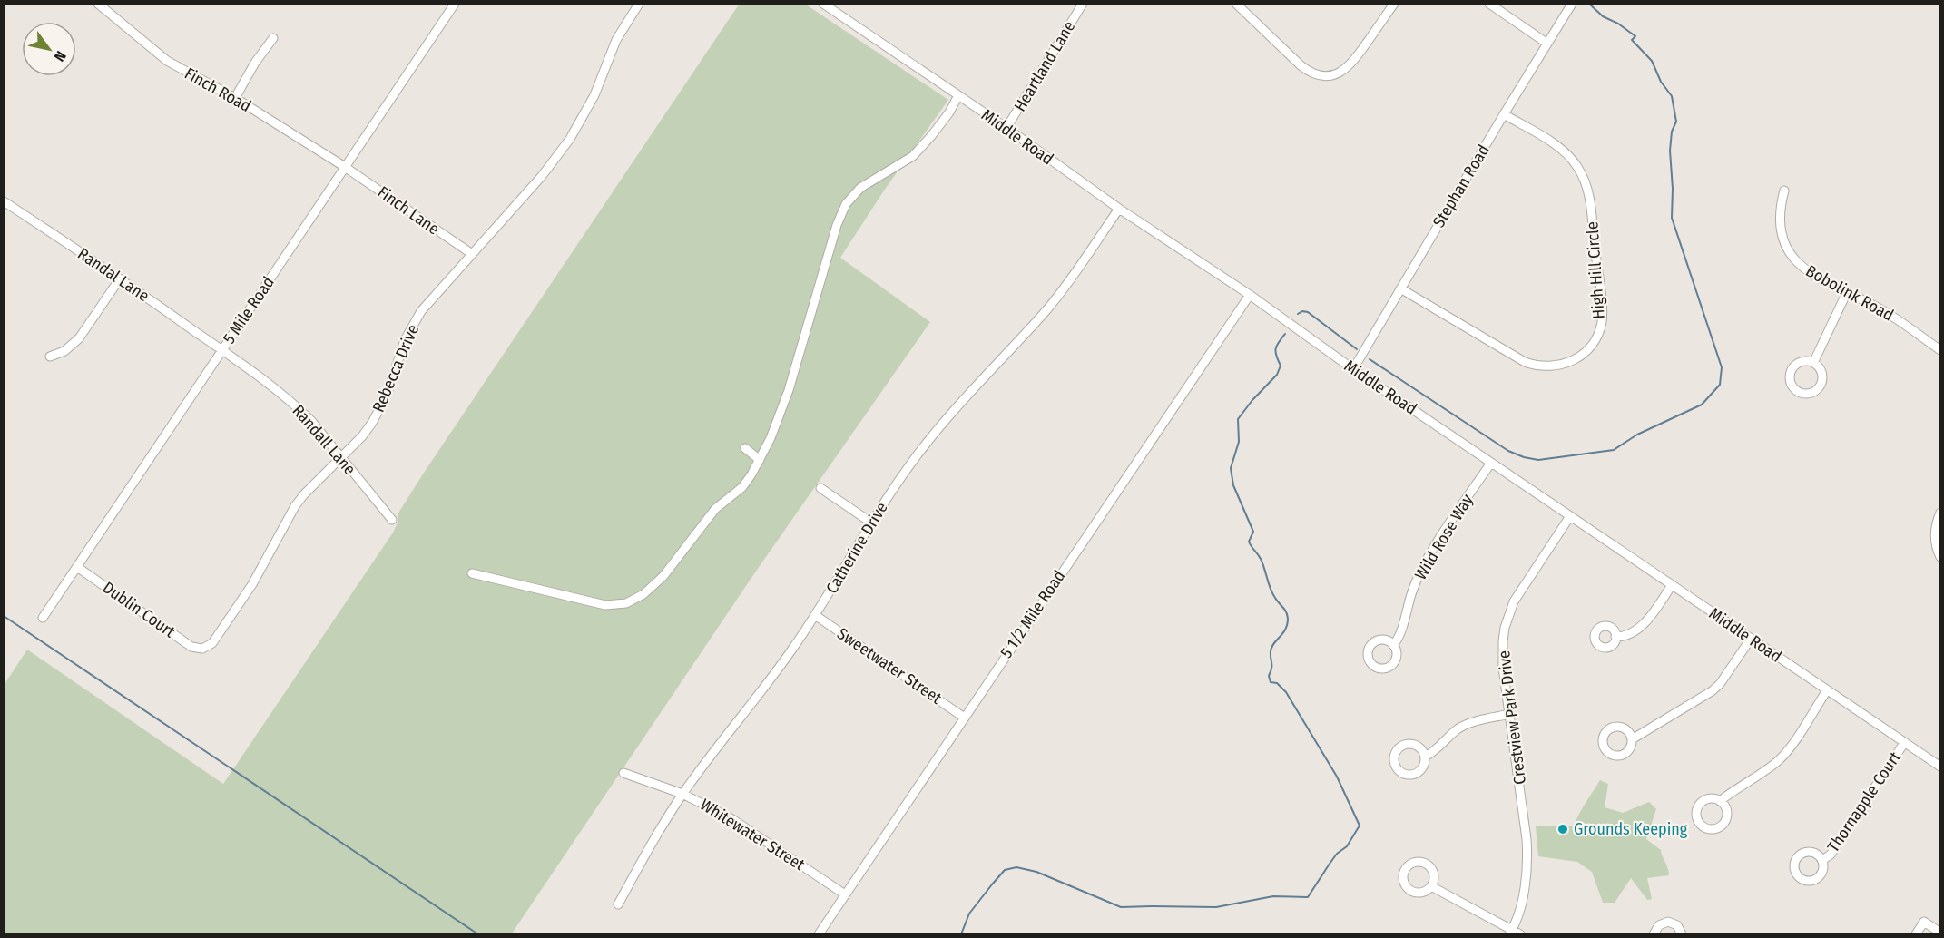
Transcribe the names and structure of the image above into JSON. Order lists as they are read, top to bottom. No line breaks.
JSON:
{"streets":{"street":["Heartland Lane","Finch Road","Middle Road","Stephan Road","Finch Lane","High Hill Circle","Randal Lane","Bobolink Road","5 Mile Road","Rebecca Drive","Randall Lane","Wild Rose Way","Catherine Drive","Dublin Court","5 1/2 Mile Road","Sweetwater Street","Crestview Park Drive","Thornapple Court","Whitewater Street"]},"crossings":[["Heartland Lane","Middle Road"],["Finch Road","Finch Lane"],["Finch Road","5 Mile Road"],["Middle Road","Stephan Road"],["Middle Road","Wild Rose Way"],["Middle Road","Catherine Drive"],["Middle Road","5 1/2 Mile Road"],["Middle Road","Crestview Park Drive"],["Middle Road","Thornapple Court"],["Stephan Road","High Hill Circle"],["Finch Lane","5 Mile Road"],["Finch Lane","Rebecca Drive"],["Randal Lane","5 Mile Road"],["Randal Lane","Randall Lane"],["5 Mile Road","Randall Lane"],["5 Mile Road","Dublin Court"],["Rebecca Drive","Randall Lane"],["Rebecca Drive","Dublin Court"],["Catherine Drive","Sweetwater Street"],["Catherine Drive","Whitewater Street"],["5 1/2 Mile Road","Sweetwater Street"],["5 1/2 Mile Road","Whitewater Street"]],"places":["Grounds Keeping"],"north":"bottom right"}
